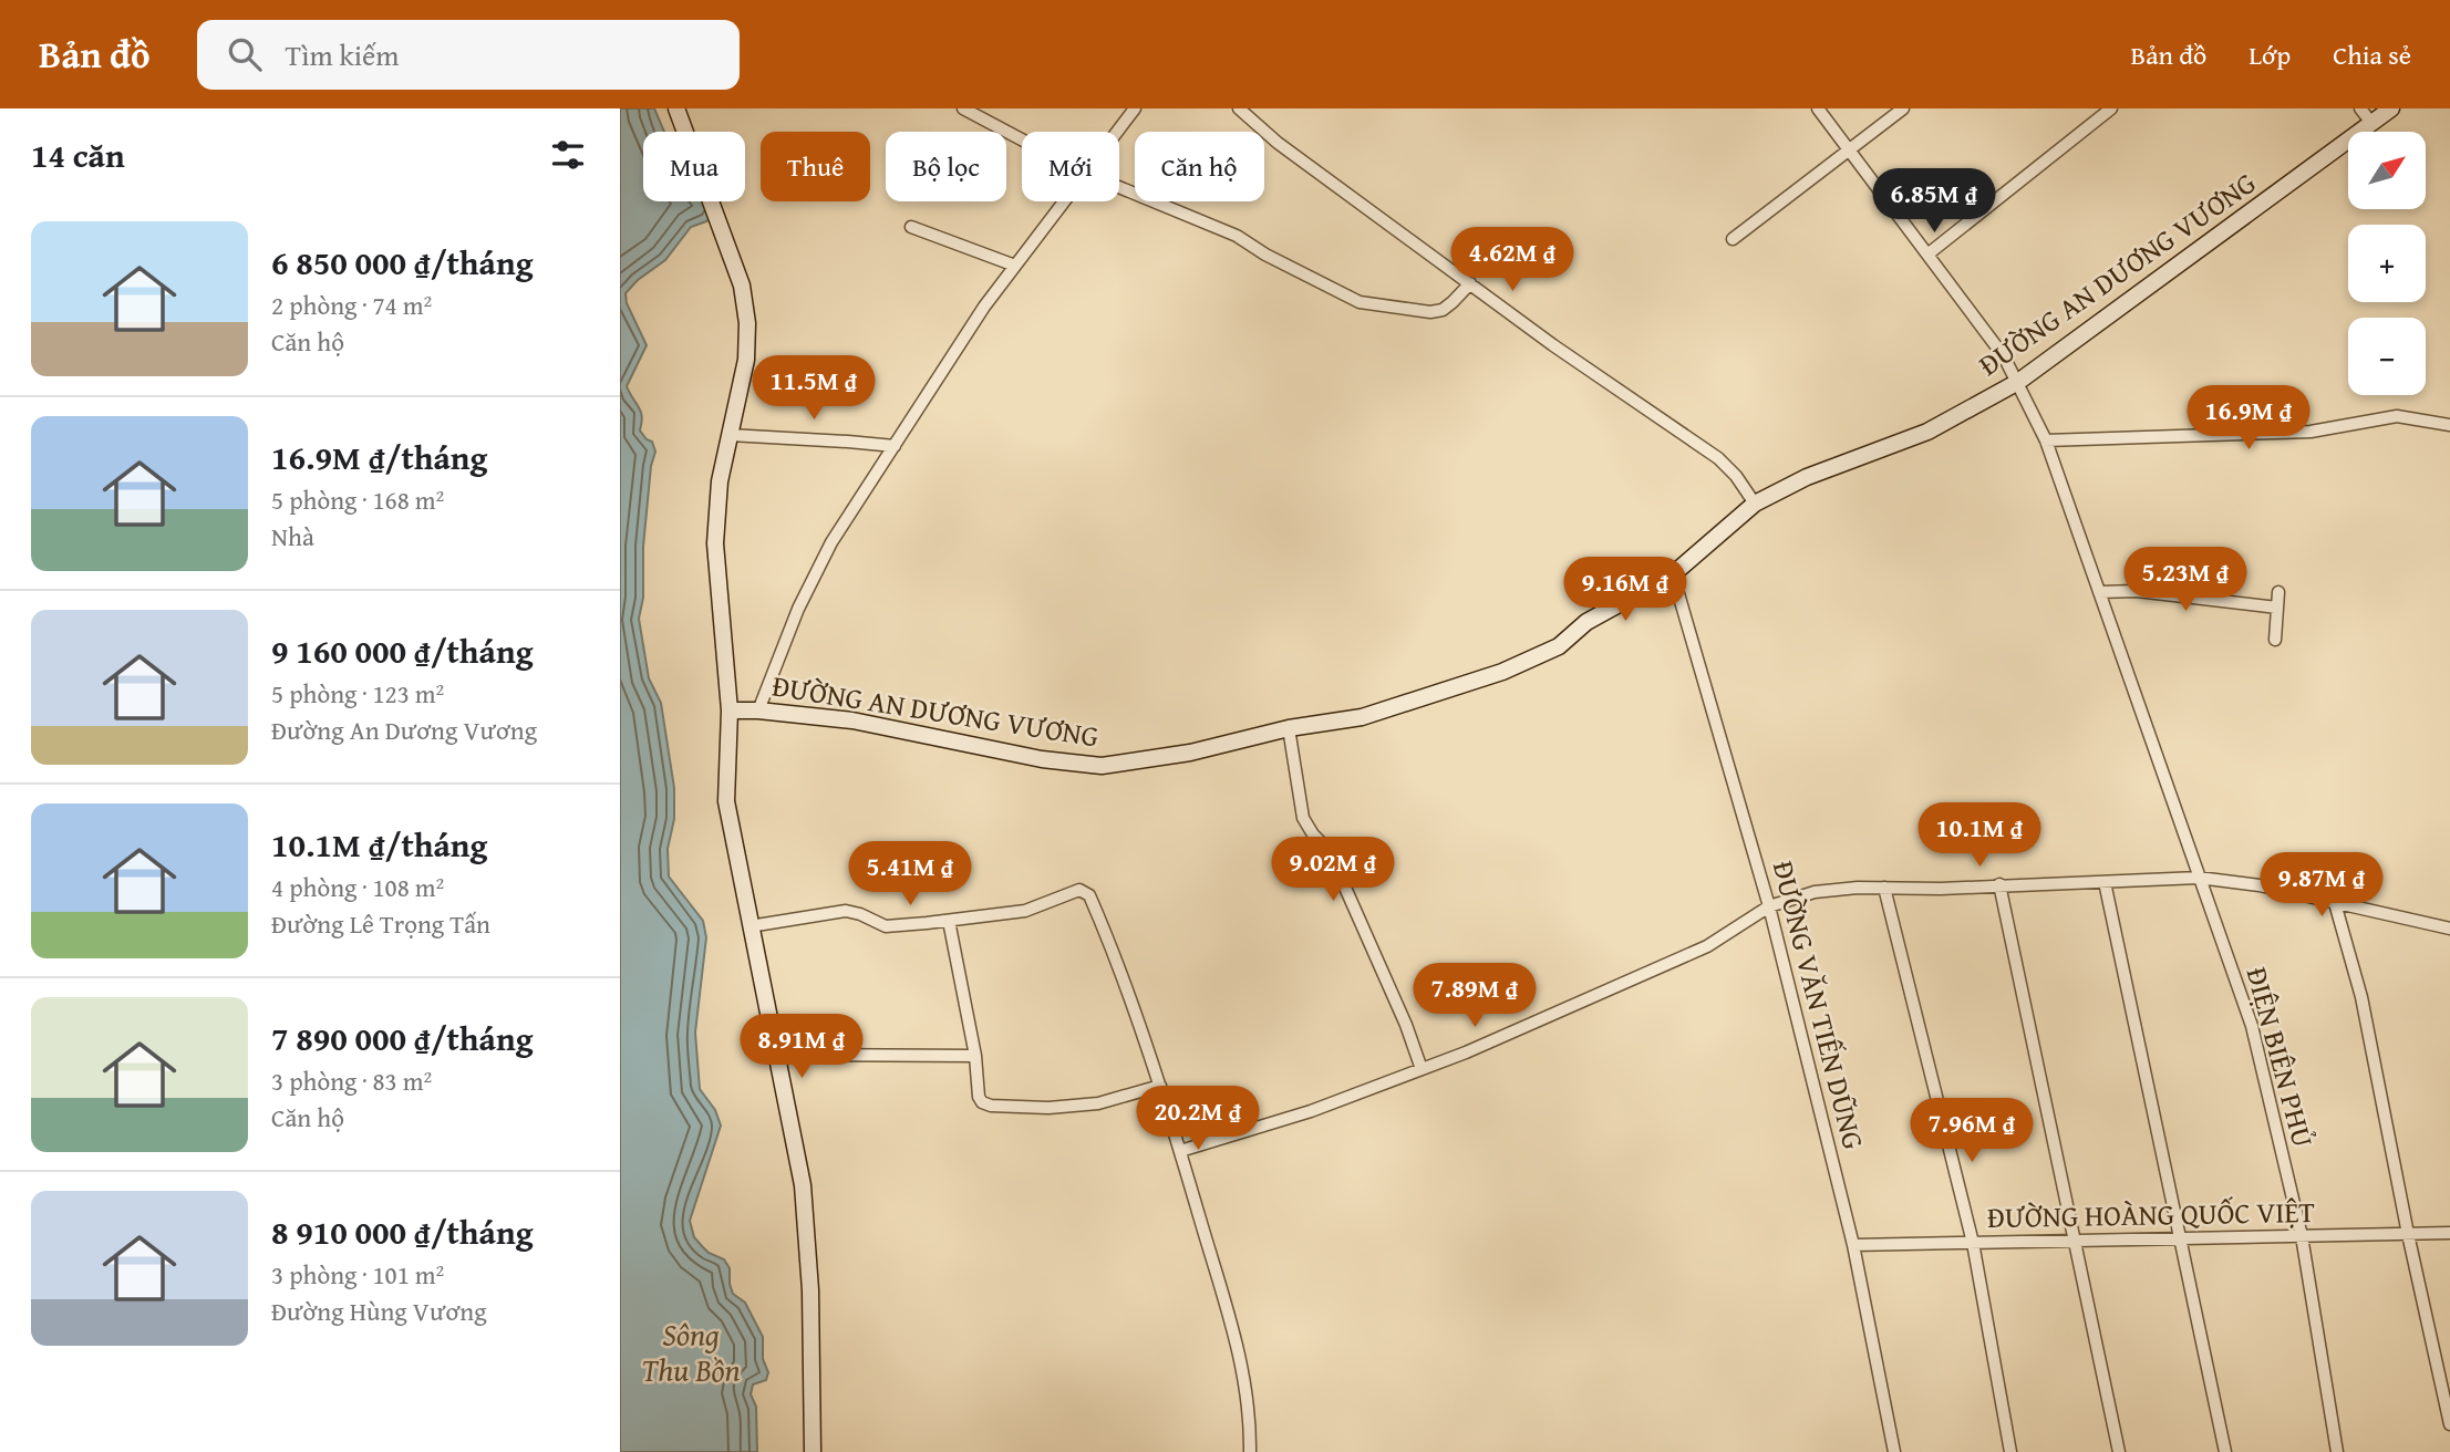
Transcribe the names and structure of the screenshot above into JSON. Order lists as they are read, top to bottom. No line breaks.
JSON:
{"streets":{"main road":["ĐƯỜNG AN DƯƠNG VƯƠNG"],"street":["ĐƯỜNG VĂN TIẾN DŨNG","ĐIỆN BIÊN PHỦ","ĐƯỜNG HOÀNG QUỐC VIỆT"]},"crossings":[["ĐƯỜNG AN DƯƠNG VƯƠNG","ĐƯỜNG VĂN TIẾN DŨNG"],["ĐƯỜNG AN DƯƠNG VƯƠNG","ĐIỆN BIÊN PHỦ"],["ĐƯỜNG VĂN TIẾN DŨNG","ĐƯỜNG HOÀNG QUỐC VIỆT"],["ĐIỆN BIÊN PHỦ","ĐƯỜNG HOÀNG QUỐC VIỆT"]],"water":["Sông Thu Bồn"],"north":"top right","page":{"header":"Bản đồ","search":"Tìm kiếm","nav":["Bản đồ","Lớp","Chia sẻ"],"heading":"14 căn","map_buttons":["+","−"],"chip":["Mua","Thuê","Bộ lọc","Mới","Căn hộ"],"price":["6.85M ₫","4.62M ₫","11.5M ₫","16.9M ₫","5.23M ₫","9.16M ₫","10.1M ₫","9.02M ₫","5.41M ₫","9.87M ₫","7.89M ₫","8.91M ₫","20.2M ₫","7.96M ₫"],"list":[{"name":"6 850 000 ₫/tháng","note":"2 phòng · 74 m² · Căn hộ"},{"name":"16.9M ₫/tháng","note":"5 phòng · 168 m² · Nhà"},{"name":"9 160 000 ₫/tháng","note":"5 phòng · 123 m² · Đường An Dương Vương"},{"name":"10.1M ₫/tháng","note":"4 phòng · 108 m² · Đường Lê Trọng Tấn"},{"name":"7 890 000 ₫/tháng","note":"3 phòng · 83 m² · Căn hộ"},{"name":"8 910 000 ₫/tháng","note":"3 phòng · 101 m² · Đường Hùng Vương"}]}}
